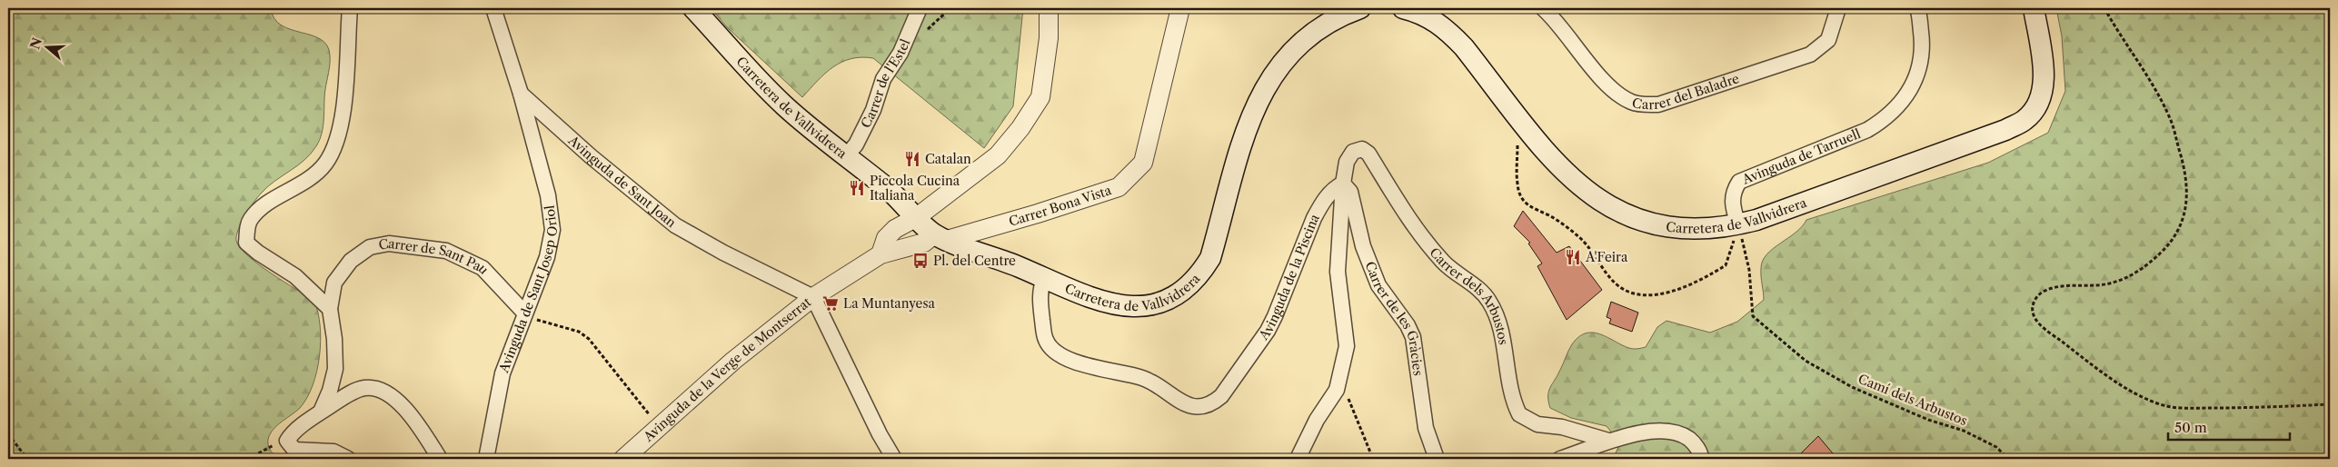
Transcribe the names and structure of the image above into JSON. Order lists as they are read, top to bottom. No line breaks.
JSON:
{"streets":{"main road":["Carretera de Vallvidrera"],"street":["Carrer de l'Estel","Carrer del Baladre","Avinguda de Tarruell","Avinguda de Sant Joan","Carrer Bona Vista","Carrer de Sant Pau","Avinguda de la Piscina","Avinguda de Sant Josep Oriol","Carrer dels Arbustos","Carrer de les Gràcies","Avinguda de la Verge de Montserrat"],"path":["Camí dels Arbustos"]},"crossings":[["Carrer de l'Estel","Carretera de Vallvidrera"],["Carretera de Vallvidrera","Avinguda de Tarruell"],["Carretera de Vallvidrera","Carrer Bona Vista"],["Carretera de Vallvidrera","Avinguda de la Piscina"],["Carretera de Vallvidrera","Camí dels Arbustos"],["Avinguda de Tarruell","Camí dels Arbustos"],["Avinguda de Sant Joan","Avinguda de Sant Josep Oriol"],["Avinguda de Sant Joan","Avinguda de la Verge de Montserrat"],["Carrer Bona Vista","Avinguda de la Verge de Montserrat"],["Carrer de Sant Pau","Avinguda de Sant Josep Oriol"],["Avinguda de la Piscina","Carrer dels Arbustos"],["Avinguda de la Piscina","Carrer de les Gràcies"],["Carrer dels Arbustos","Carrer de les Gràcies"]],"places":{"restaurant":["Catalan","Piccola Cucina Italiana","A'Feira"],"bus stop":["Pl. del Centre"],"supermarket":["La Muntanyesa"]},"scale_bar":"50 m","north":"left"}
